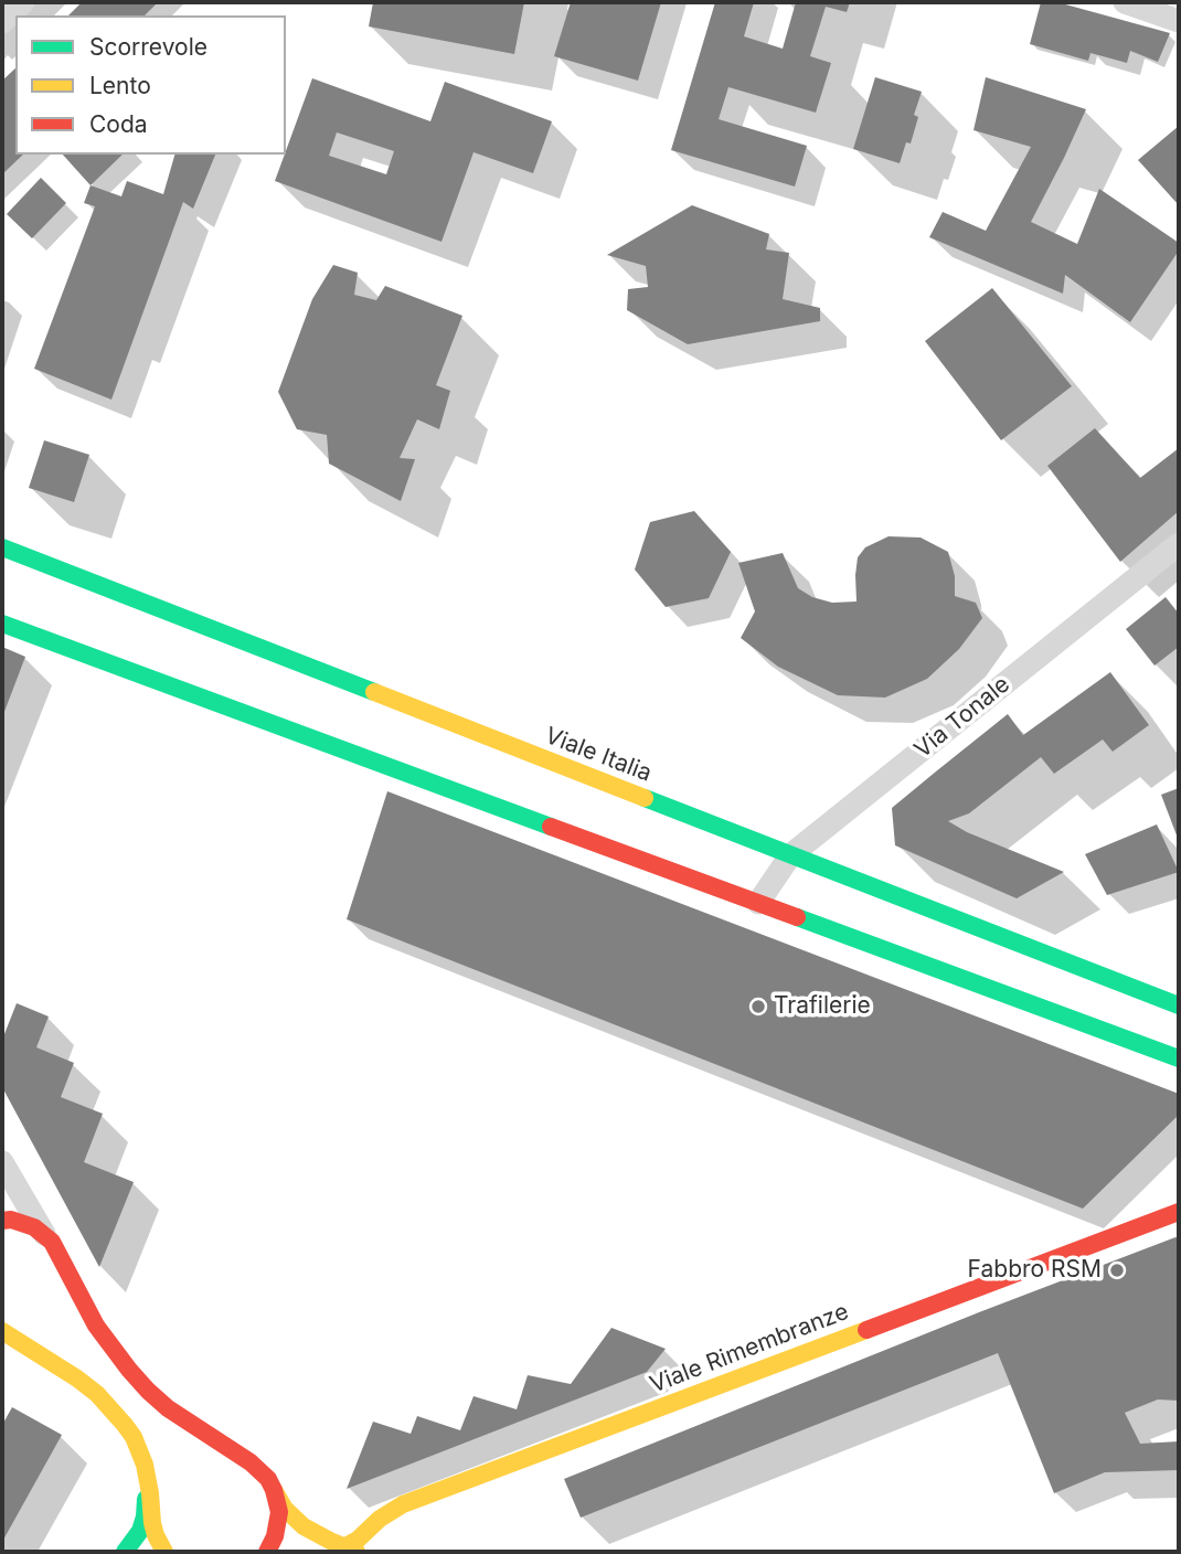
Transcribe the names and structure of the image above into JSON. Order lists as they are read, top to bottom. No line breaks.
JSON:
{"streets":{"main road":["Viale Italia","Viale Rimembranze"],"street":["Via Tonale"]},"crossings":[["Via Tonale","Viale Italia"]],"places":["Trafilerie","Fabbro RSM"],"legend":["Scorrevole","Lento","Coda"]}
